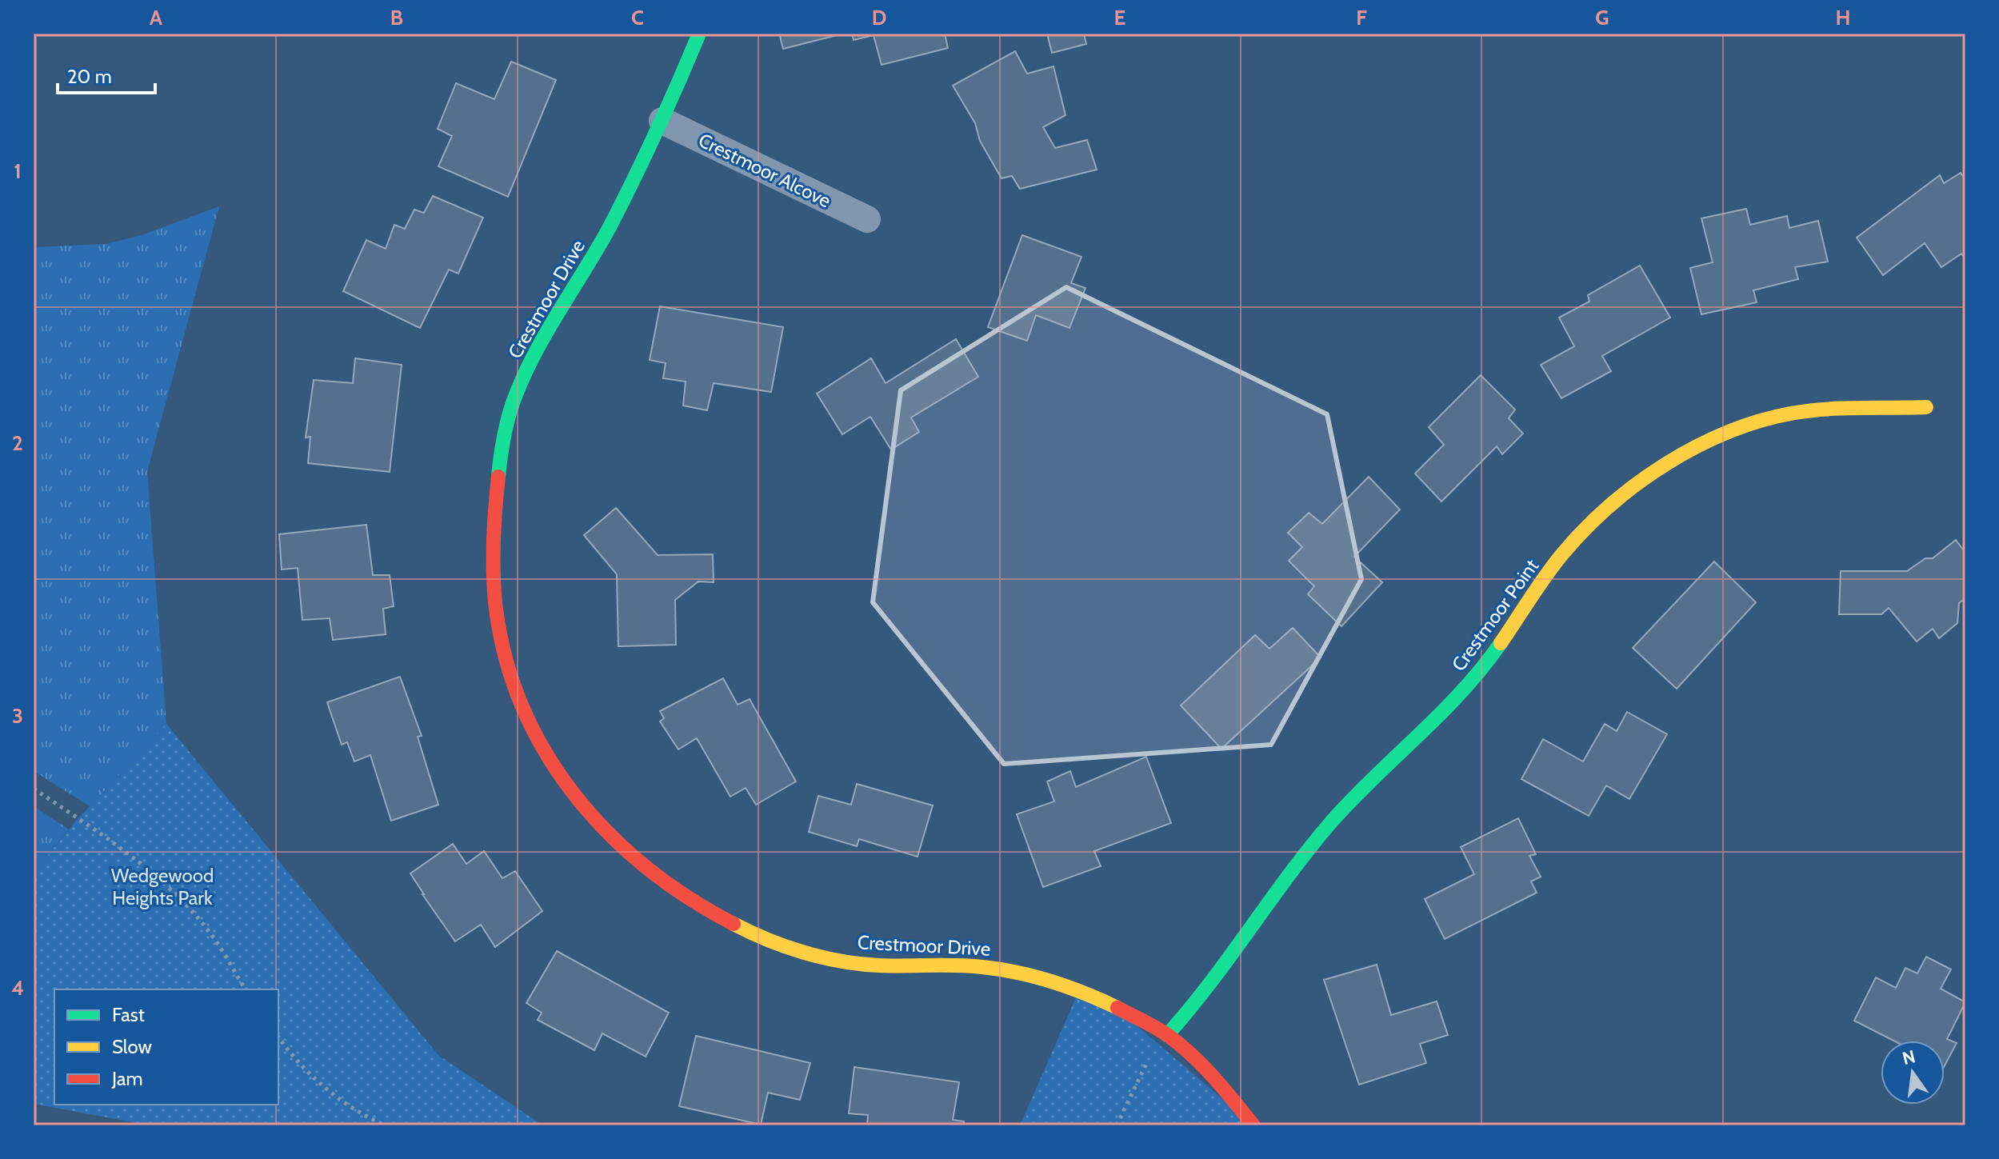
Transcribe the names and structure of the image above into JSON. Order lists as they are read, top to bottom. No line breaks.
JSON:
{"streets":{"street":["Crestmoor Alcove","Crestmoor Drive","Crestmoor Point"]},"crossings":[["Crestmoor Alcove","Crestmoor Drive"],["Crestmoor Drive","Crestmoor Point"]],"parks":["Wedgewood Heights Park"],"legend":["Fast","Slow","Jam"],"scale_bar":"20 m","north":"top","grid":{"columns":["A","B","C","D","E","F","G","H"],"rows":["1","2","3","4"]}}
